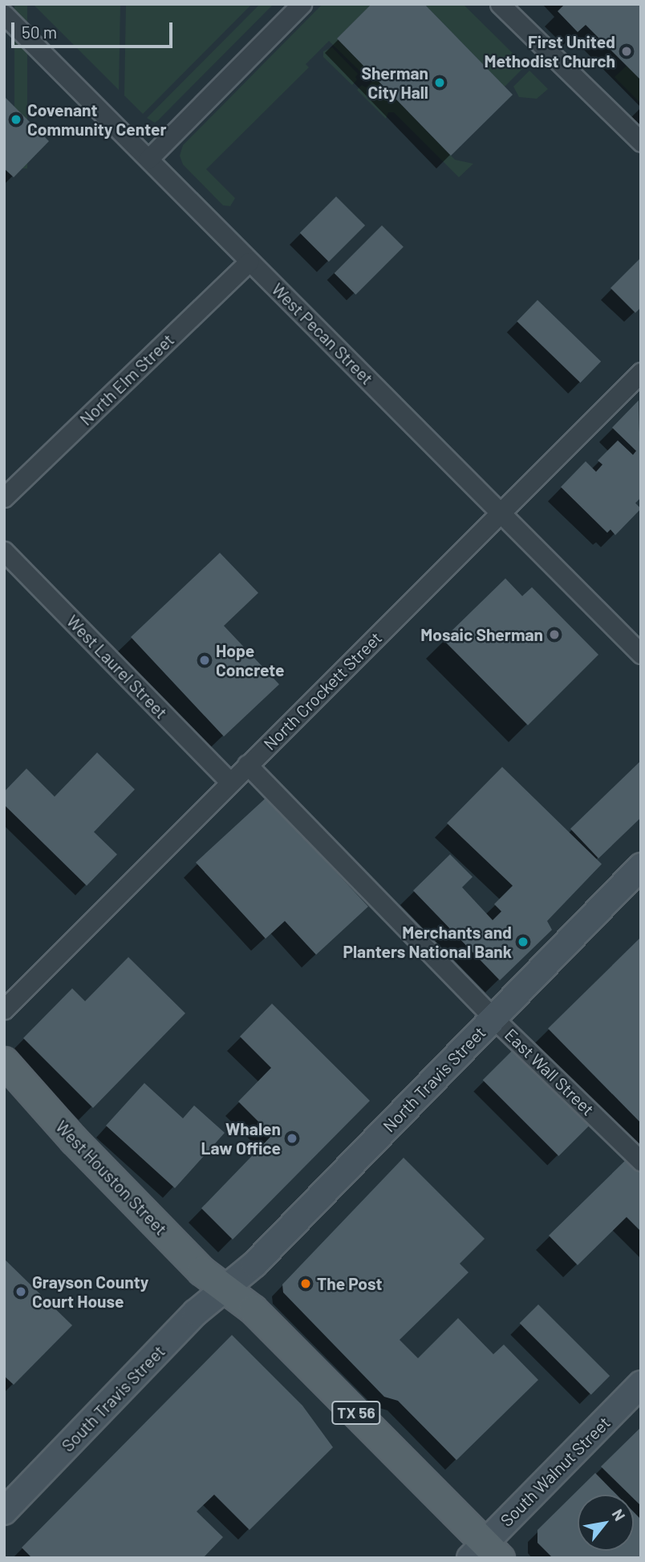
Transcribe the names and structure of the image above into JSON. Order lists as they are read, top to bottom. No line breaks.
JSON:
{"streets":{"main road":["North Travis Street","West Houston Street","South Travis Street","TX 56","South Walnut Street"],"street":["West Pecan Street","North Elm Street","West Laurel Street","North Crockett Street","East Wall Street"]},"crossings":[["West Pecan Street","North Elm Street"],["West Pecan Street","North Crockett Street"],["West Laurel Street","North Crockett Street"],["North Crockett Street","East Wall Street"],["East Wall Street","North Travis Street"],["North Travis Street","West Houston Street"],["North Travis Street","South Travis Street"],["North Travis Street","TX 56"],["West Houston Street","South Travis Street"],["West Houston Street","TX 56"],["South Travis Street","TX 56"],["TX 56","South Walnut Street"]],"places":["First United Methodist Church","Sherman City Hall","Covenant Community Center","Mosaic Sherman","Hope Concrete","Merchants and Planters National Bank","Whalen Law Office","The Post","Grayson County Court House"],"scale_bar":"50 m","north":"top right"}
